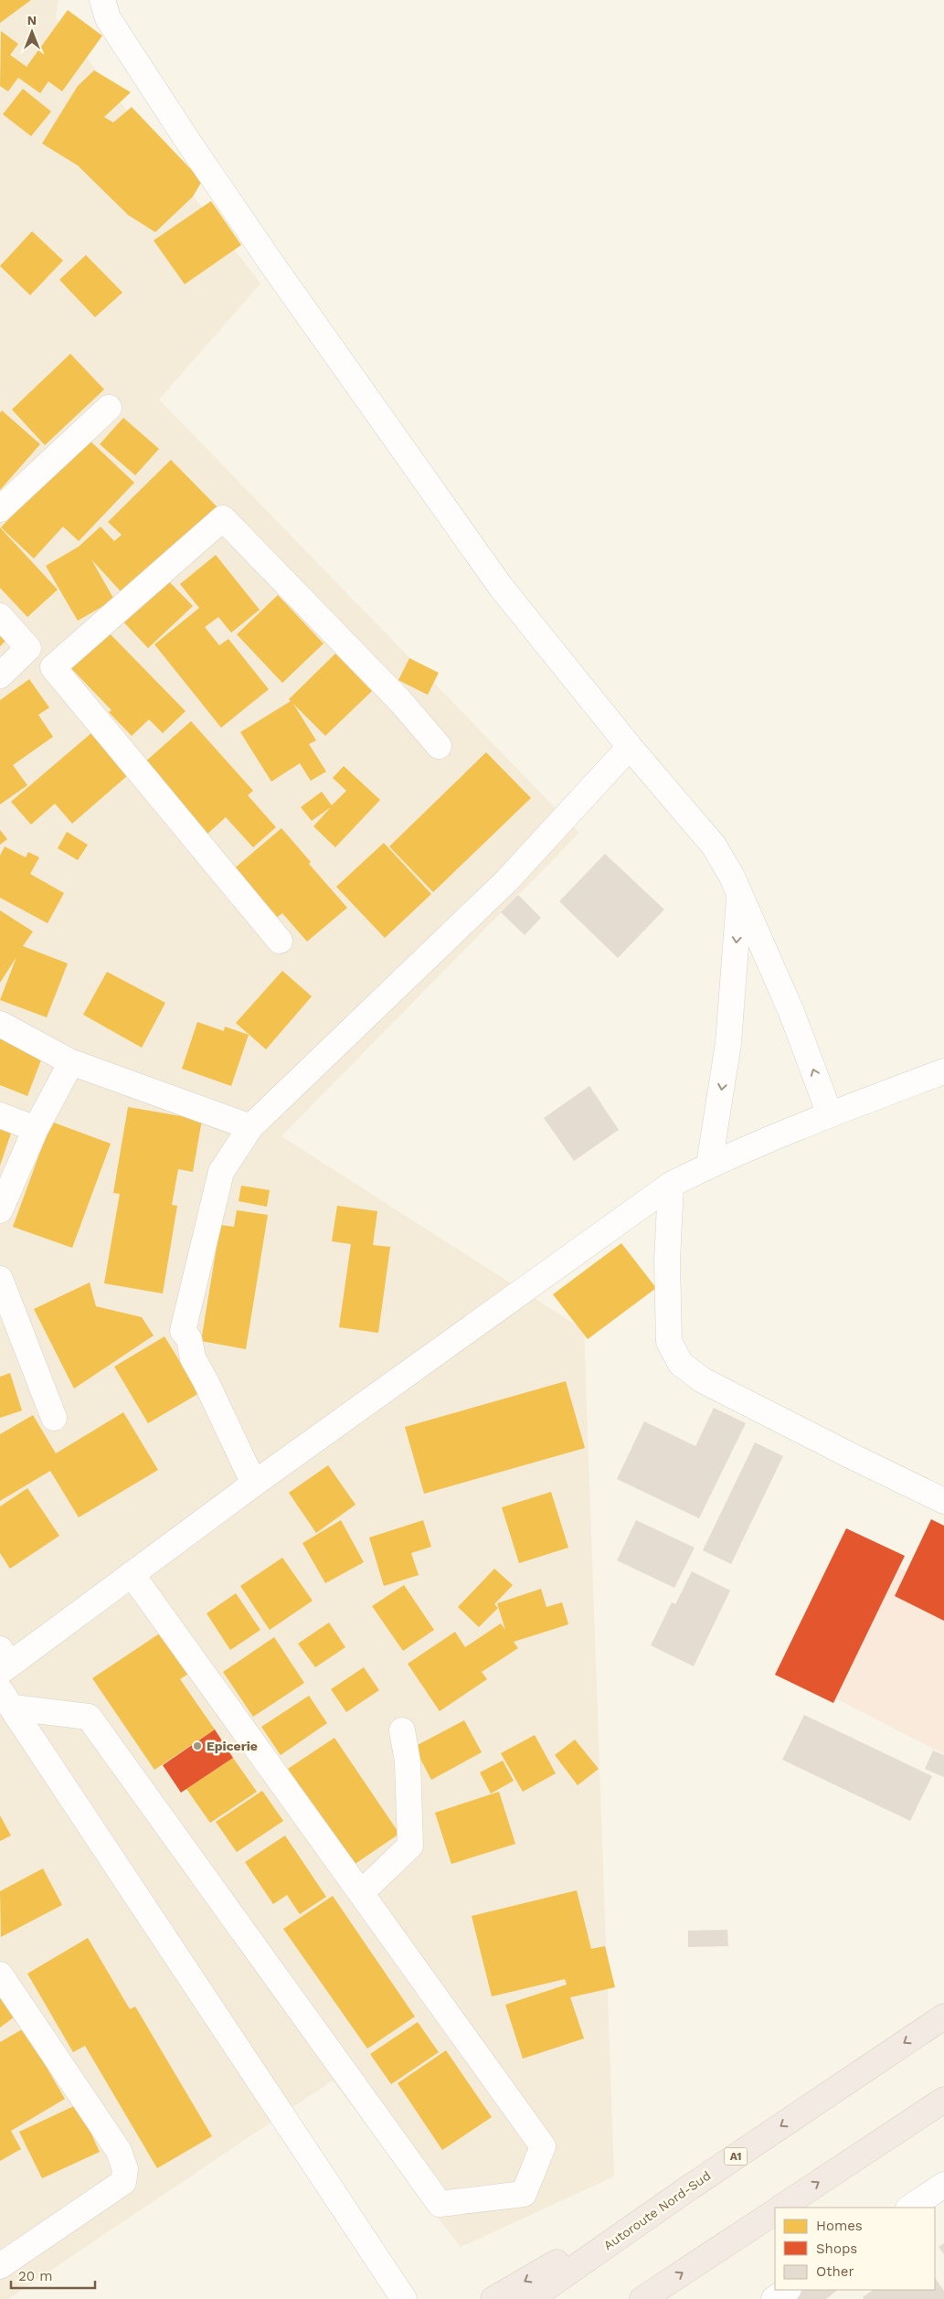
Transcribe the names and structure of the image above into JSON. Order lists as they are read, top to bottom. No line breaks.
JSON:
{"streets":{"highway":["A1","Autoroute Nord-Sud"]},"places":["Epicerie"],"legend":["Homes","Shops","Other"],"scale_bar":"20 m","north":"top"}
